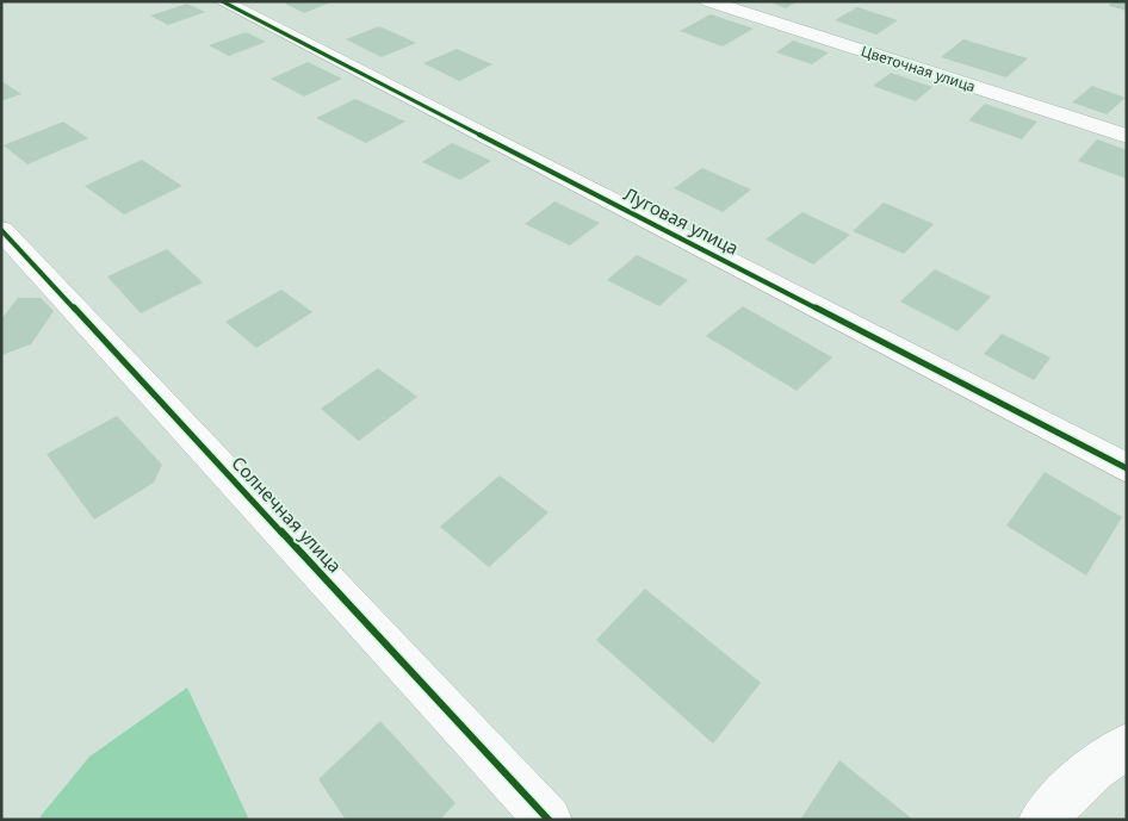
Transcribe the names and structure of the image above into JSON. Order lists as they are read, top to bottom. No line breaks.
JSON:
{"streets":{"street":["Цветочная улица","Луговая улица","Солнечная улица"]}}
